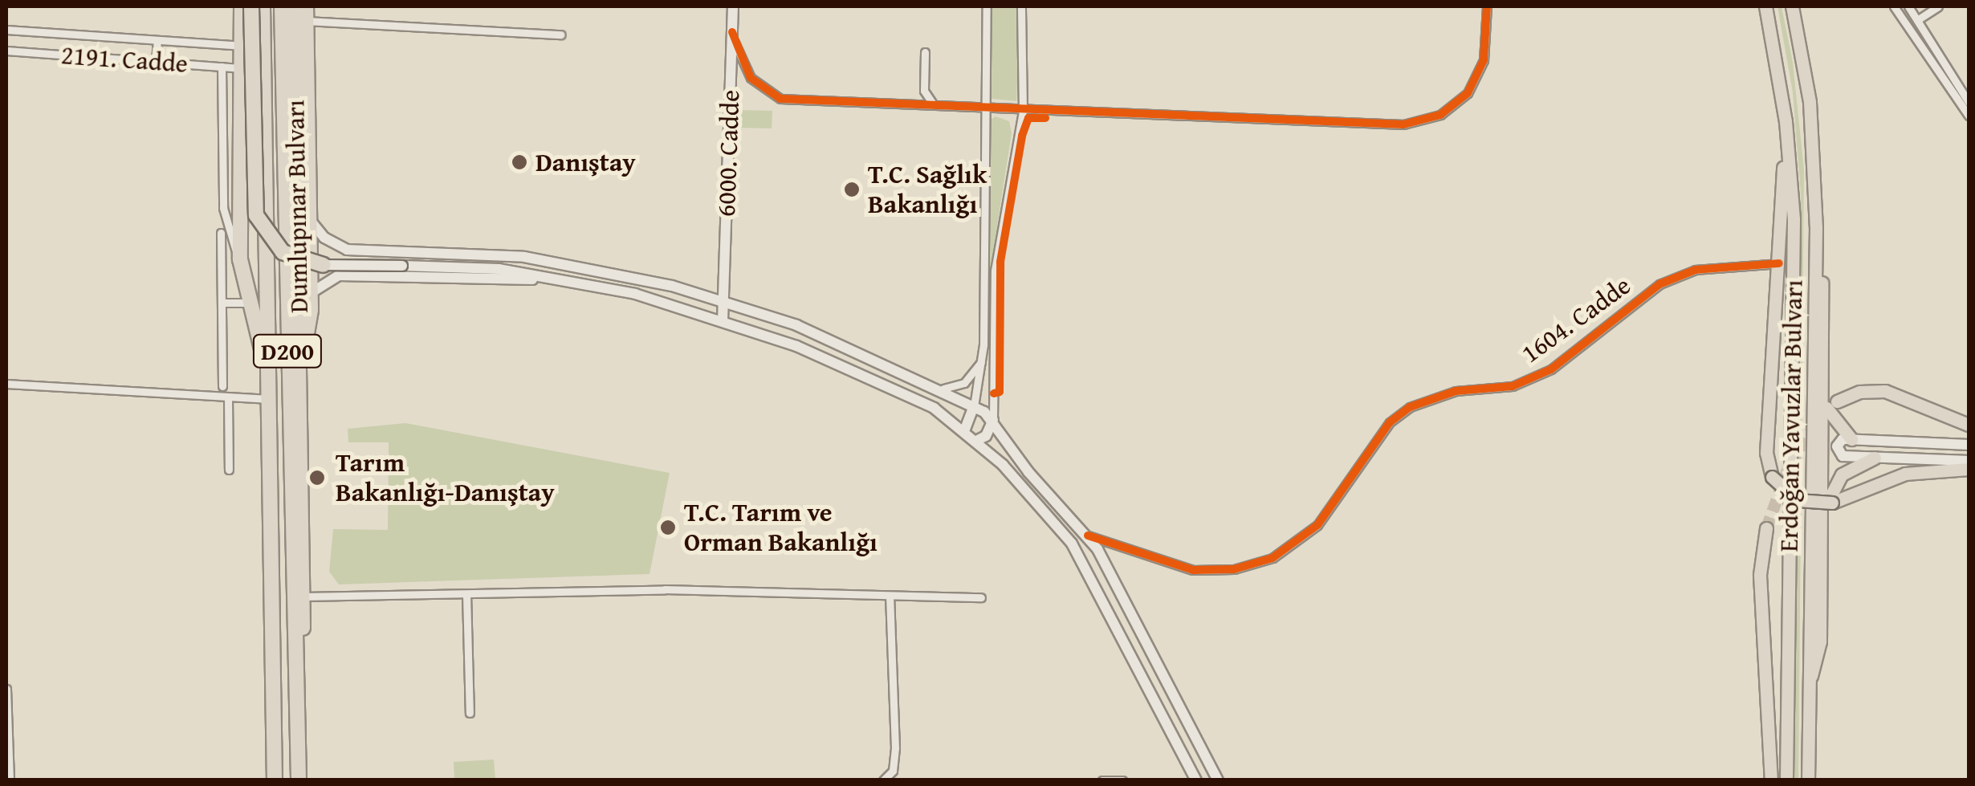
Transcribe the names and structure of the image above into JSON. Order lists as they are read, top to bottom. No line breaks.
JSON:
{"streets":{"highway":["Dumlupınar Bulvarı","D200"],"main road":["6000. Cadde","Erdoğan Yavuzlar Bulvarı"],"street":["2191. Cadde","1604. Cadde"]},"crossings":[["2191. Cadde","Dumlupınar Bulvarı"]],"places":["Danıştay","T.C. Sağlık Bakanlığı","Tarım Bakanlığı-Danıştay","T.C. Tarım ve Orman Bakanlığı"]}
